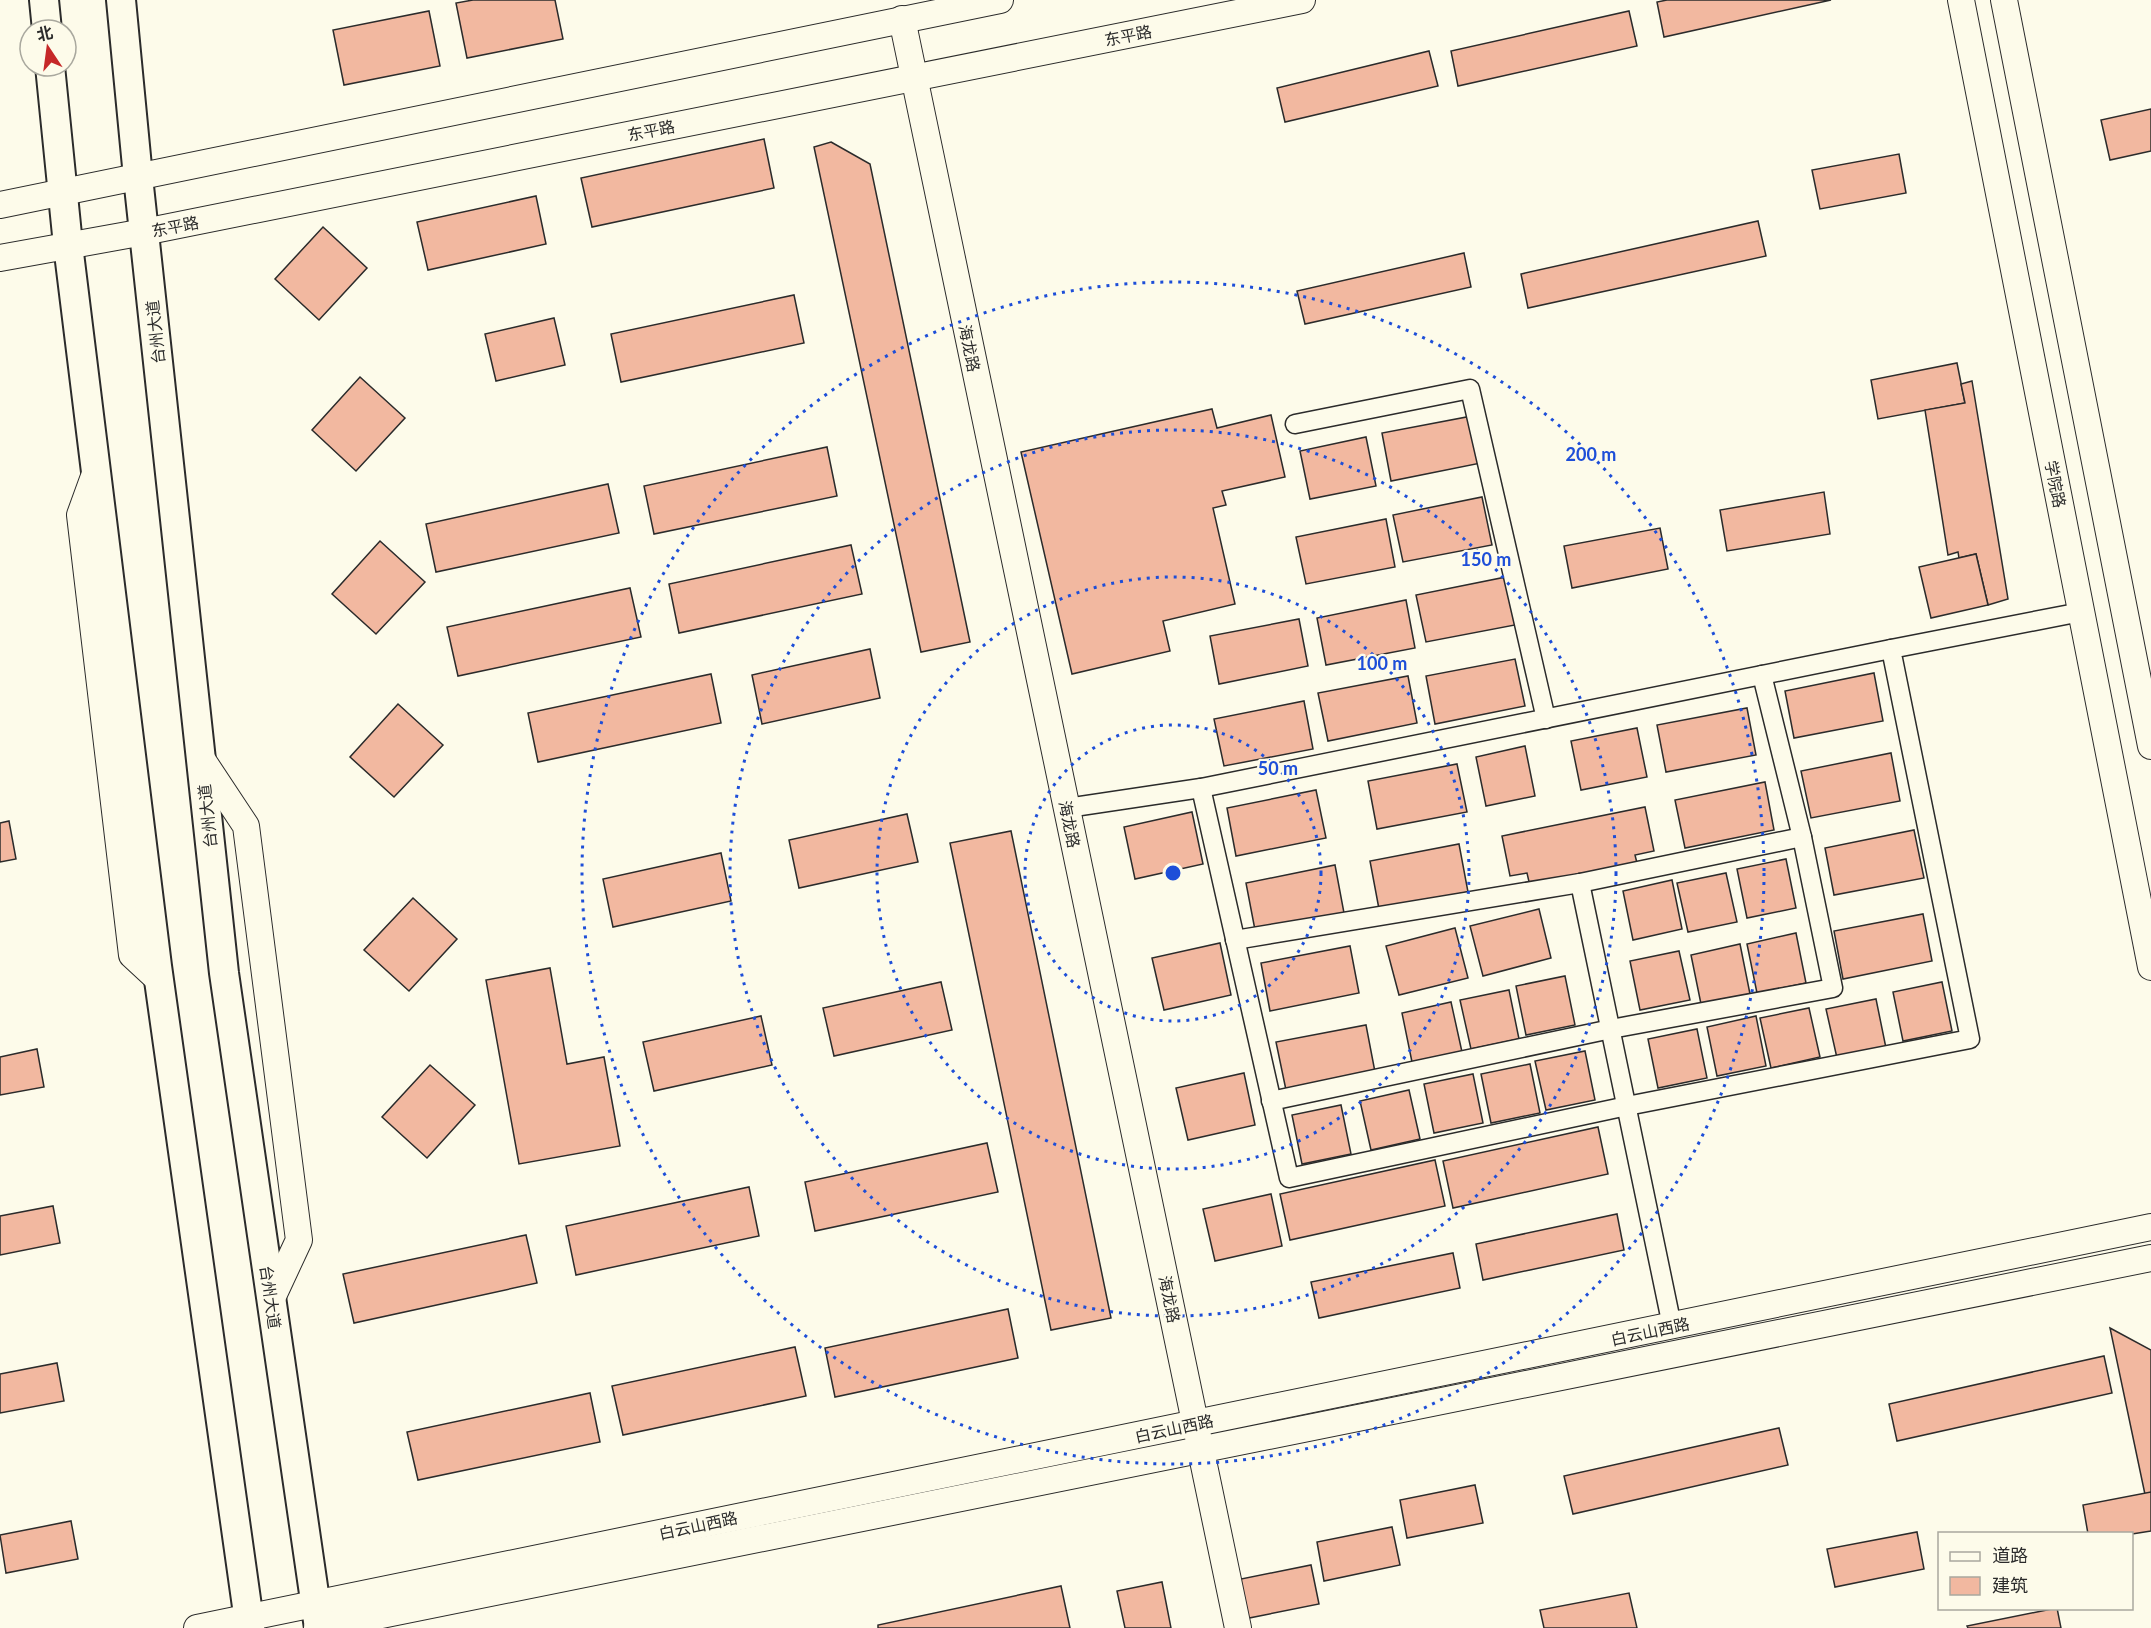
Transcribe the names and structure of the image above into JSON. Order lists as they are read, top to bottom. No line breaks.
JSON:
{"streets":{"main road":["东平路","台州大道","海龙路","学院路","白云山西路"]},"crossings":[["东平路","台州大道"],["东平路","海龙路"],["台州大道","白云山西路"],["海龙路","白云山西路"]],"legend":["道路","建筑"],"north":"top","rings":["200 m","150 m","100 m","50 m"]}
